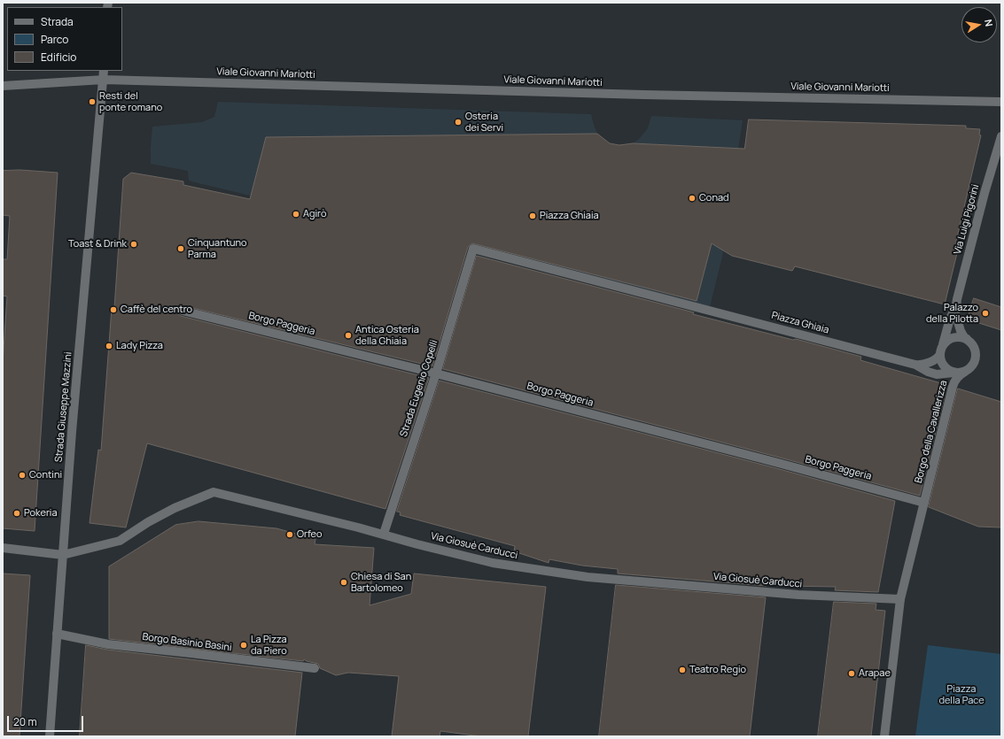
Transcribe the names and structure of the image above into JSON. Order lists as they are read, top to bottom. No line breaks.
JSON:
{"streets":{"street":["Viale Giovanni Mariotti","Via Luigi Pigorini","Piazza Ghiaia","Borgo Paggeria","Strada Eugenio Copelli","Strada Giuseppe Mazzini","Borgo della Cavallerizza","Via Giosuè Carducci","Borgo Basinio Basini"]},"crossings":[["Viale Giovanni Mariotti","Strada Giuseppe Mazzini"],["Via Luigi Pigorini","Piazza Ghiaia"],["Via Luigi Pigorini","Borgo della Cavallerizza"],["Piazza Ghiaia","Strada Eugenio Copelli"],["Piazza Ghiaia","Borgo della Cavallerizza"],["Borgo Paggeria","Strada Eugenio Copelli"],["Borgo Paggeria","Borgo della Cavallerizza"],["Strada Eugenio Copelli","Via Giosuè Carducci"],["Strada Giuseppe Mazzini","Via Giosuè Carducci"],["Strada Giuseppe Mazzini","Borgo Basinio Basini"]],"parks":["Piazza della Pace"],"places":["Resti del ponte romano","Osteria dei Servi","Conad","Agirò","Piazza Ghiaia","Toast & Drink","Cinquantuno Parma","Caffè del centro","Palazzo della Pilotta","Antica Osteria della Ghiaia","Lady Pizza","Contini","Pokeria","Orfeo","Chiesa di San Bartolomeo","La Pizza da Piero","Teatro Regio","Arapae"],"legend":["Strada","Parco","Edificio"],"scale_bar":"20 m","north":"right"}
